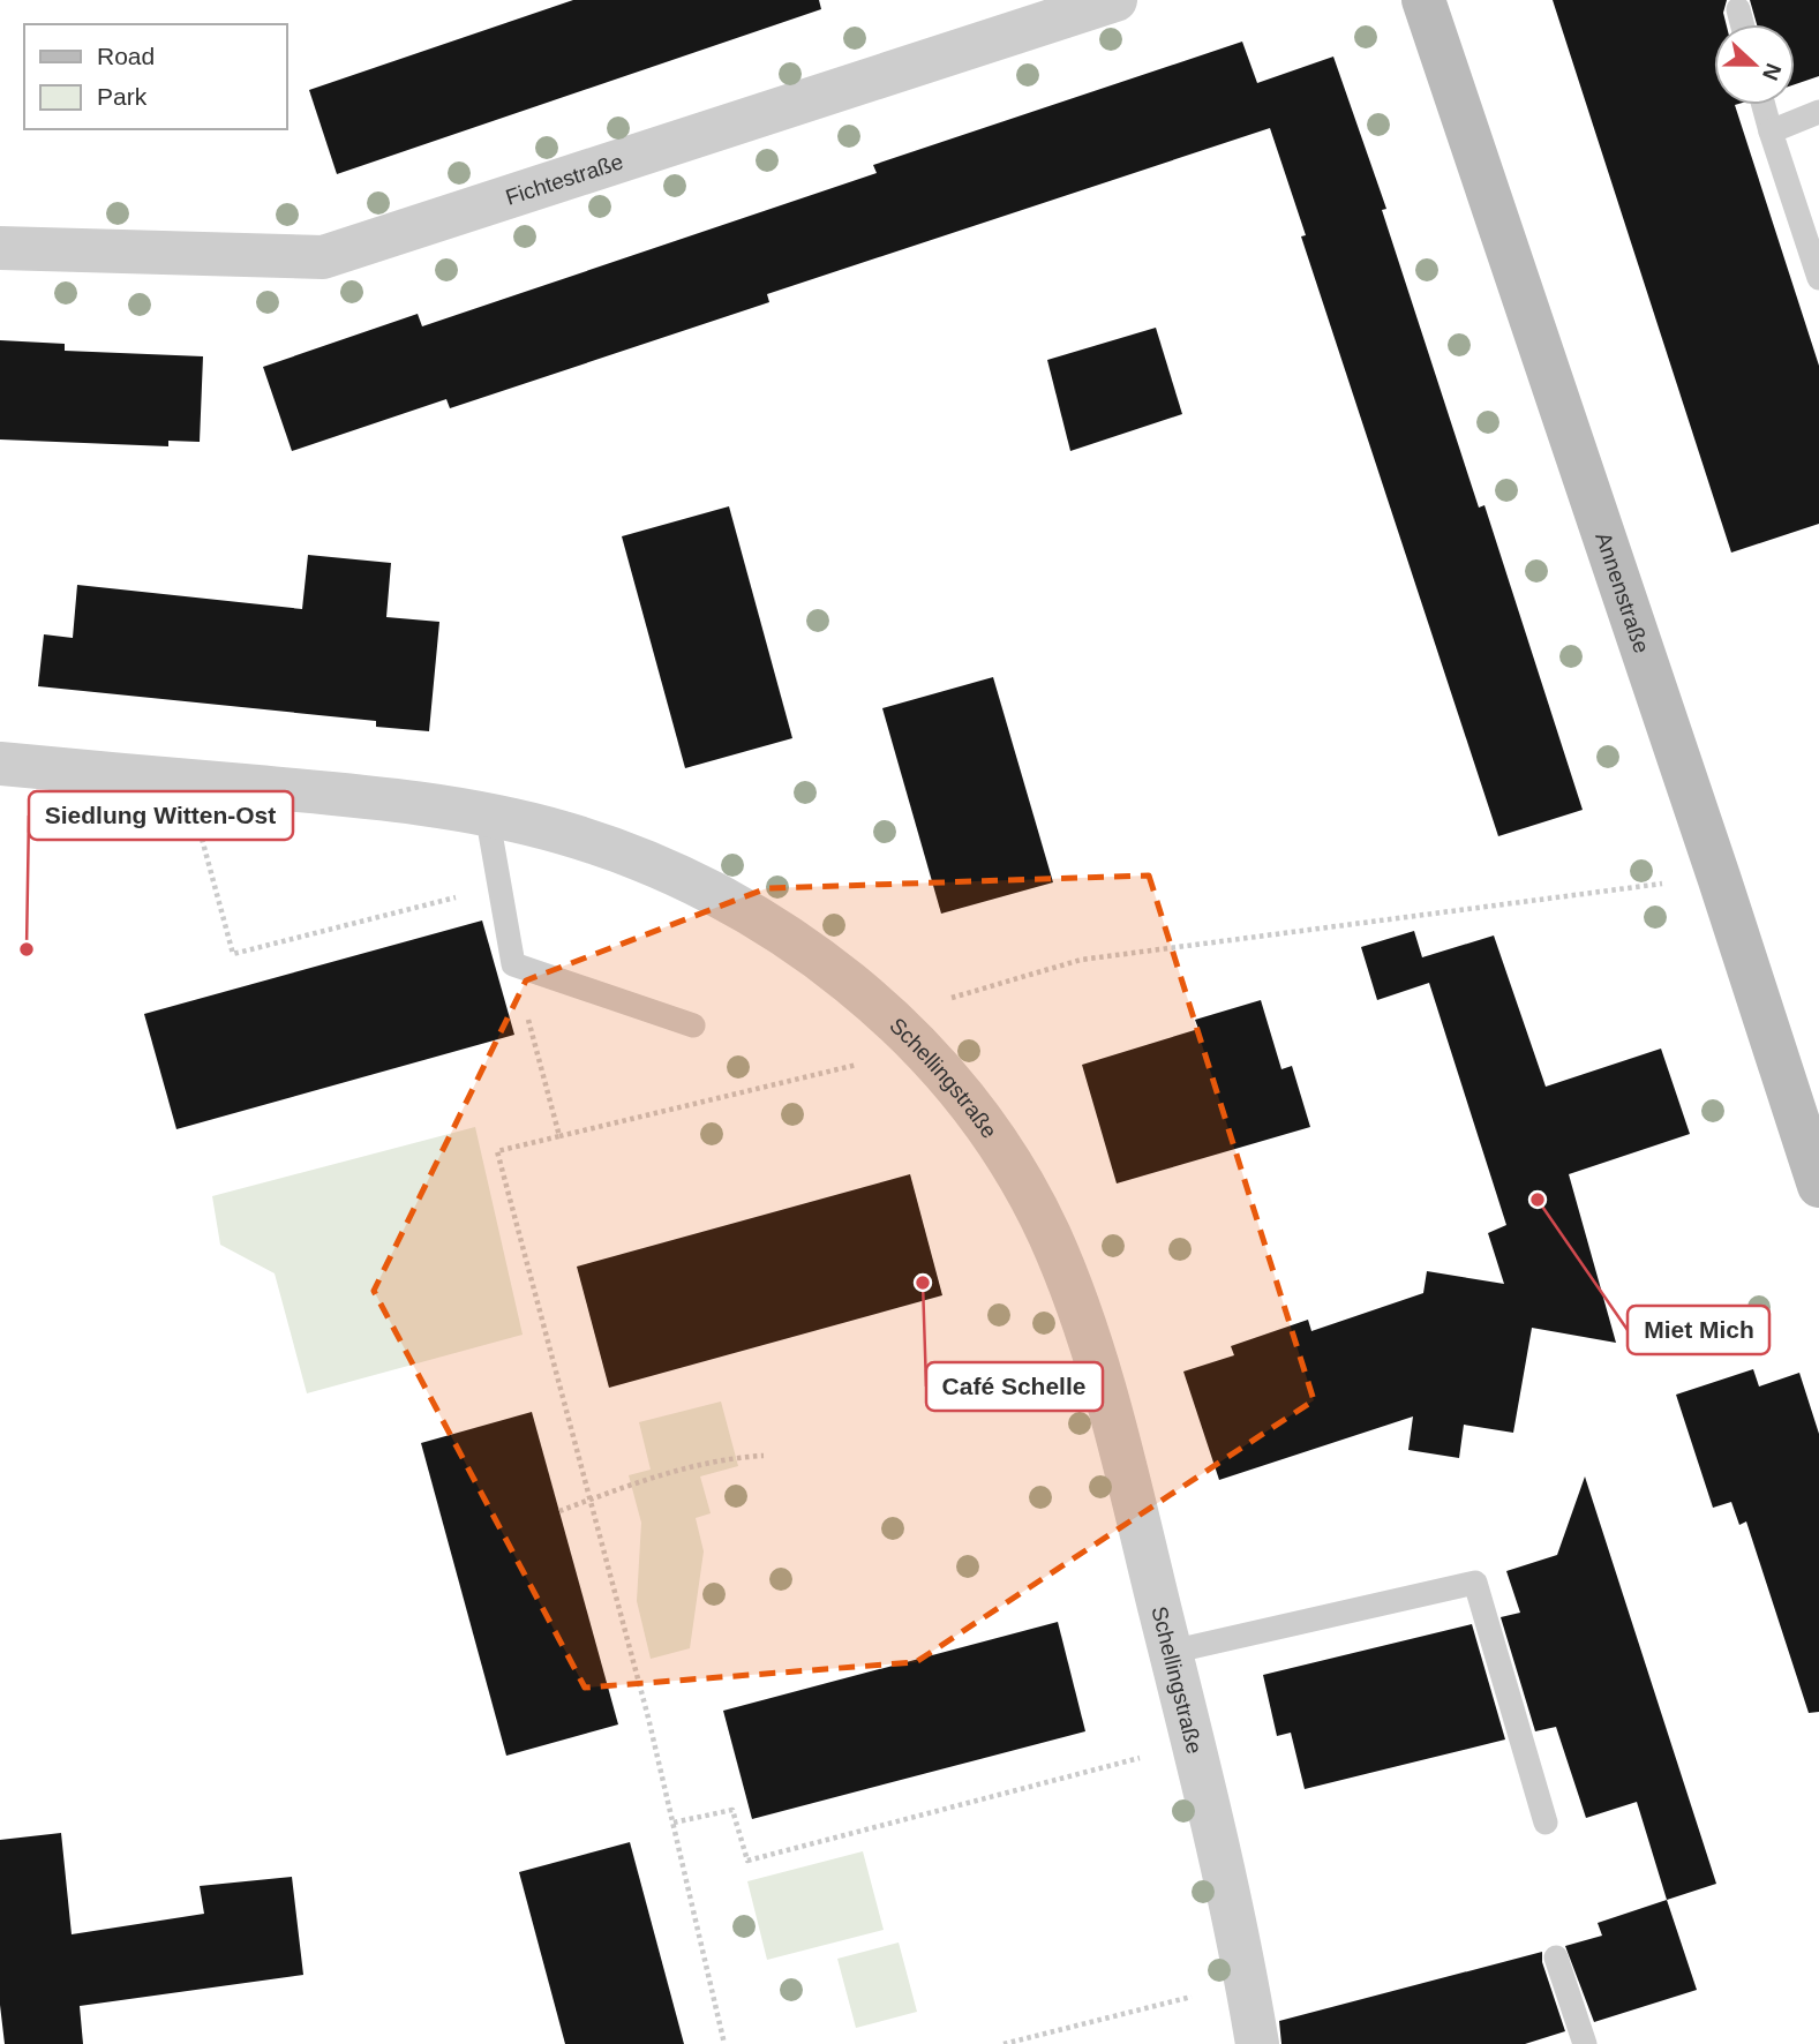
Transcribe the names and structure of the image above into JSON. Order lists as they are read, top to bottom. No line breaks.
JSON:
{"streets":{"street":["Fichtestraße","Annenstraße","Schellingstraße"]},"places":["Siedlung Witten-Ost","Miet Mich","Café Schelle"],"legend":["Road","Park"],"north":"right"}
